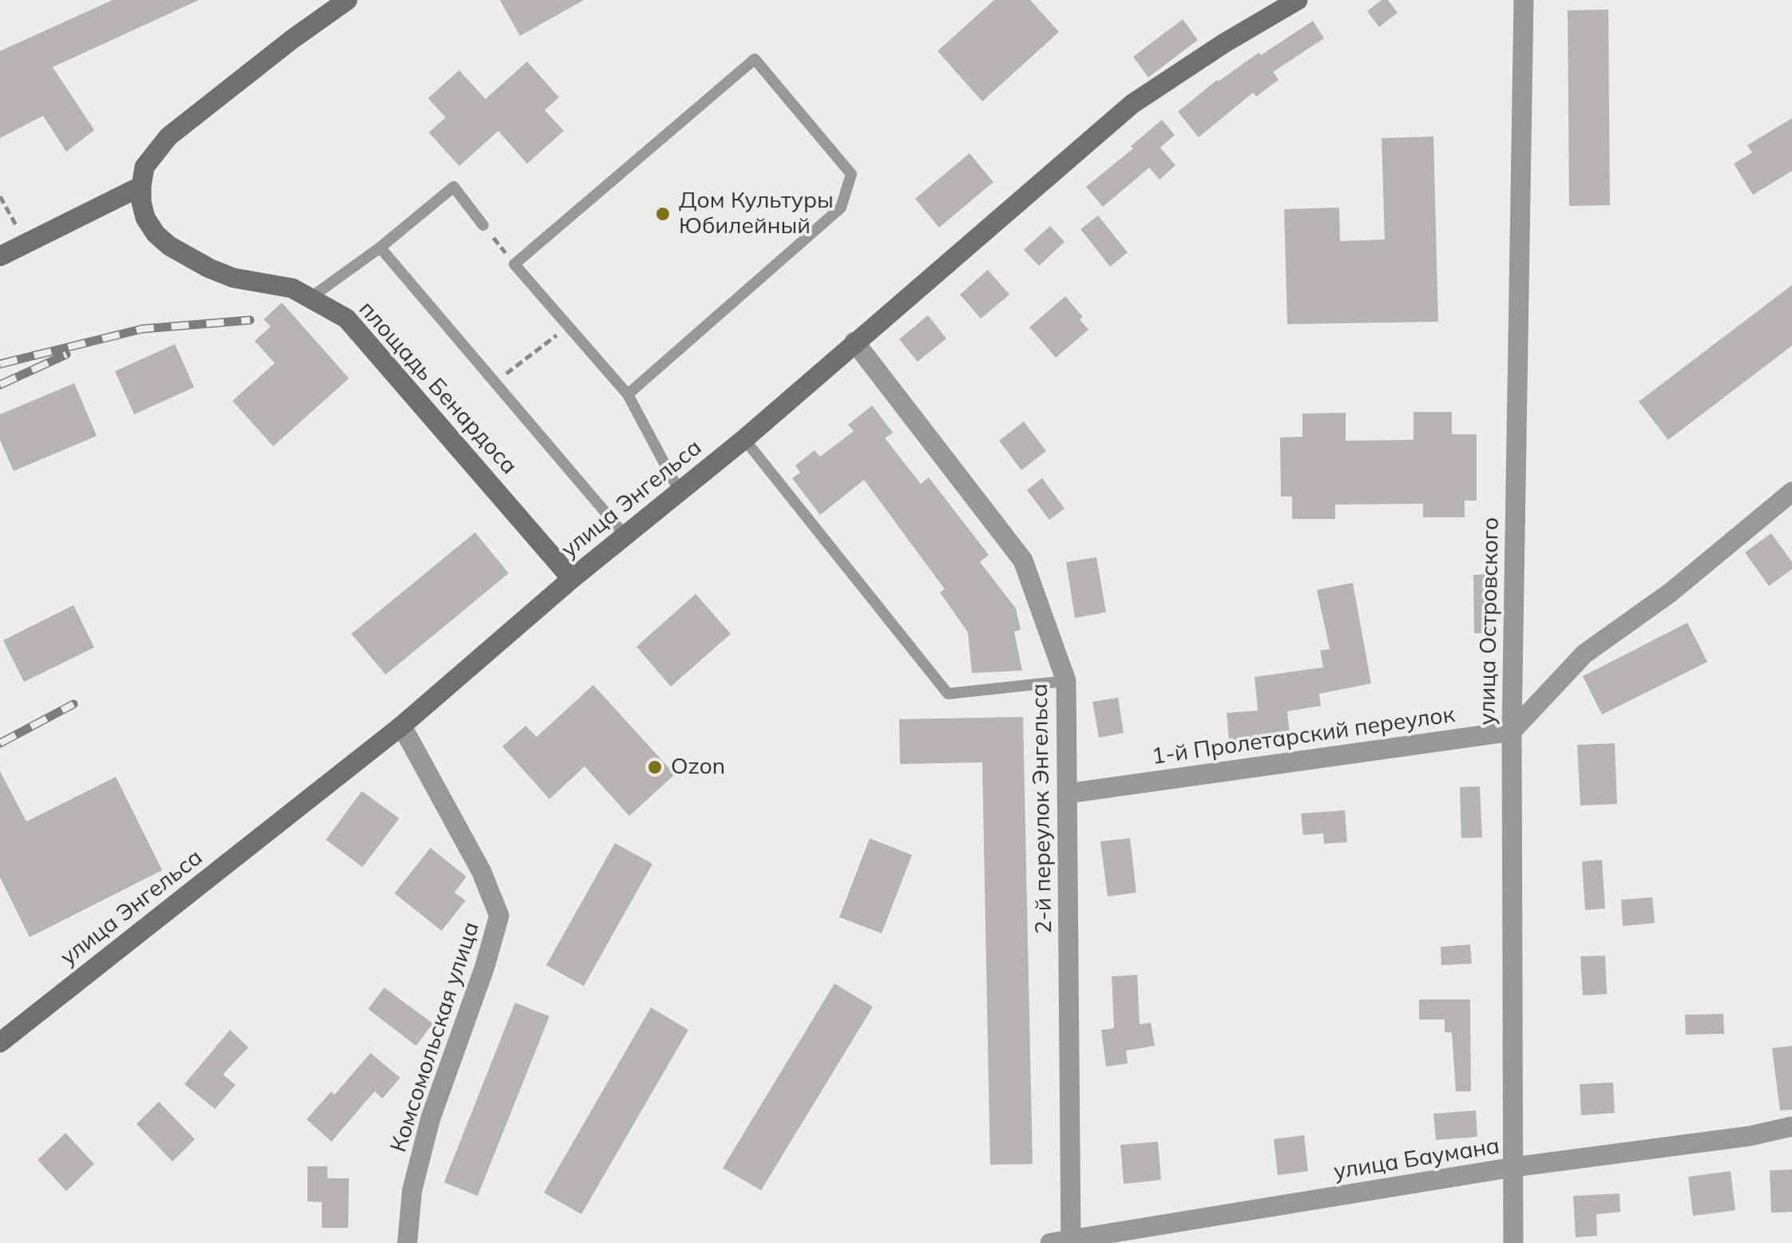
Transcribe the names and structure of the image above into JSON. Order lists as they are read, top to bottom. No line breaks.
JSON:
{"streets":{"street":["площадь Бенардоса","улица Энгельса","улица Островского","1-й Пролетарский переулок","2-й переулок Энгельса","Комсомольская улица","улица Баумана"]},"crossings":[["площадь Бенардоса","улица Энгельса"],["улица Энгельса","2-й переулок Энгельса"],["улица Энгельса","Комсомольская улица"],["улица Островского","1-й Пролетарский переулок"],["улица Островского","улица Баумана"],["1-й Пролетарский переулок","2-й переулок Энгельса"],["2-й переулок Энгельса","улица Баумана"]],"places":["Дом Культуры Юбилейный","Ozon"]}
